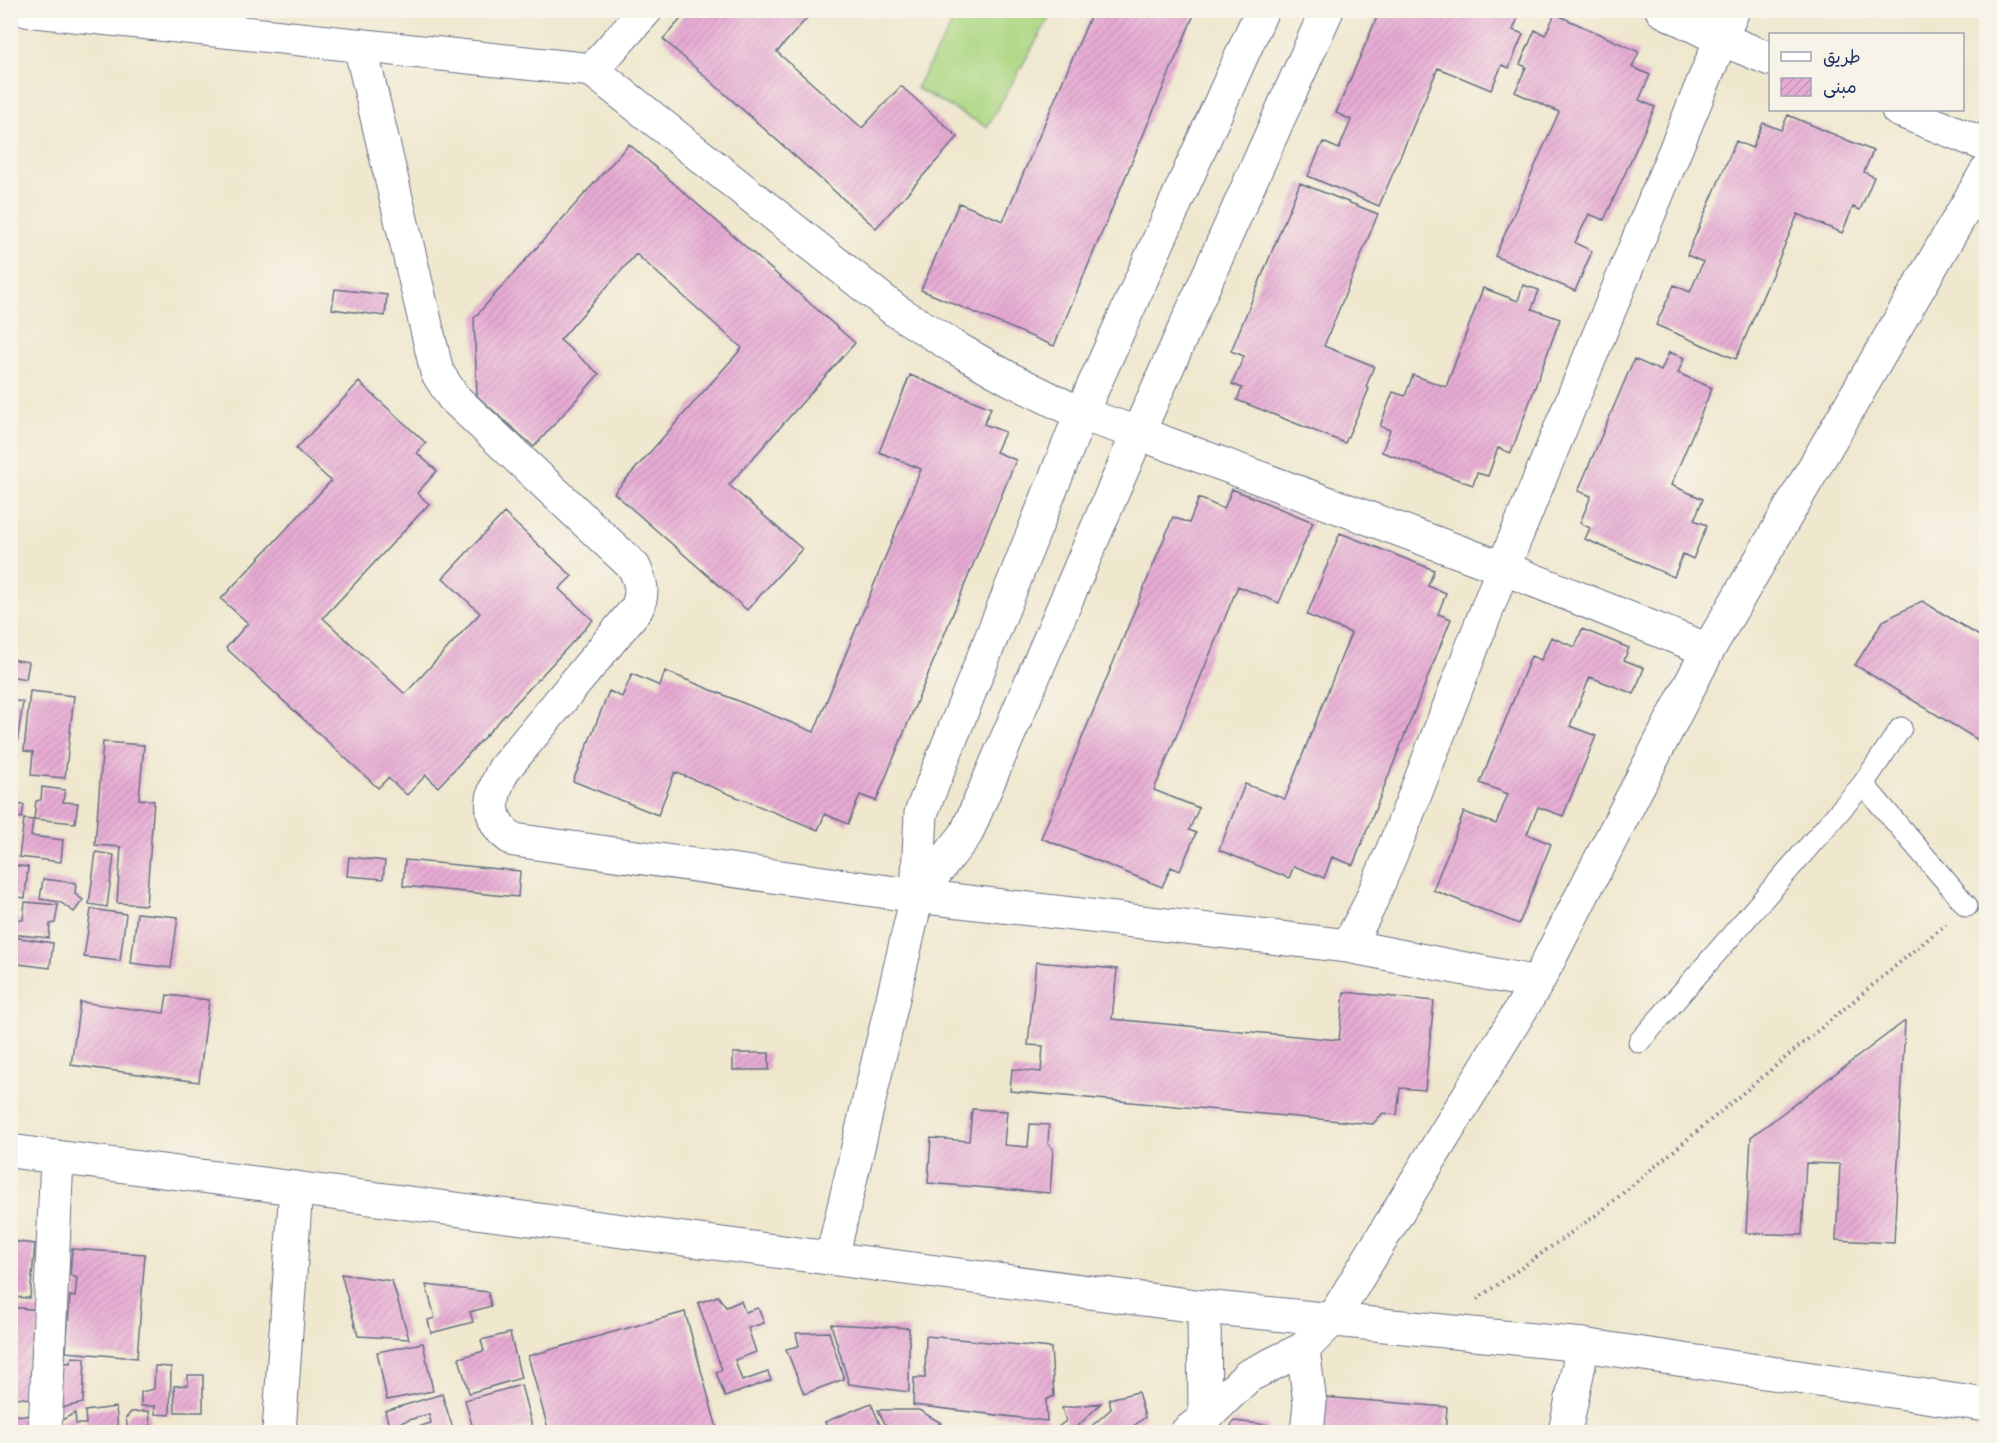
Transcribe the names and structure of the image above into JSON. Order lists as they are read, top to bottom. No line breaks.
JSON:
{"legend":["طريق","مبنى"]}
